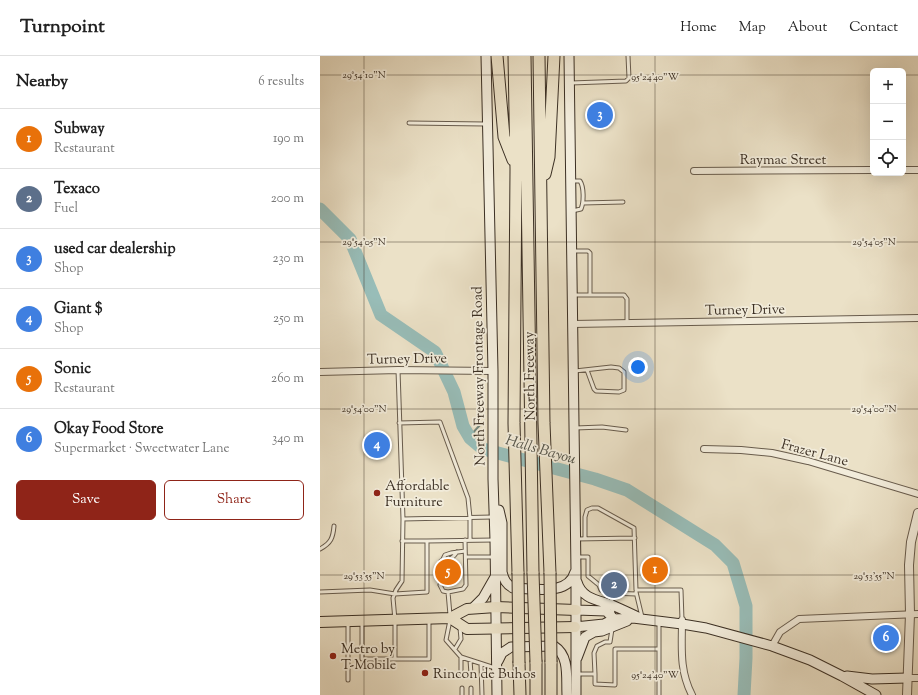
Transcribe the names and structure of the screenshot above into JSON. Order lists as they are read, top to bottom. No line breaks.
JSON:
{"streets":{"highway":["North Freeway"],"main road":["North Freeway Frontage Road"],"street":["Raymac Street","Turney Drive","Frazer Lane"]},"crossings":[["Turney Drive","North Freeway Frontage Road"]],"water":["Halls Bayou"],"places":["Affordable Furniture","Metro by T-Mobile","Rincon de Buhos"],"page":{"header":"Turnpoint","nav":["Home","Map","About","Contact"],"heading":["Nearby","6 results"],"map_buttons":["+","−"],"pins":["3","4","1","5","2","6"],"list":[{"mark":"1","name":"Subway","note":"Restaurant","value":"190 m"},{"mark":"2","name":"Texaco","note":"Fuel","value":"200 m"},{"mark":"3","name":"used car dealership","note":"Shop","value":"230 m"},{"mark":"4","name":"Giant $","note":"Shop","value":"250 m"},{"mark":"5","name":"Sonic","note":"Restaurant","value":"260 m"},{"mark":"6","name":"Okay Food Store","note":"Supermarket · Sweetwater Lane","value":"340 m"}],"buttons":["Save","Share"]},"coordinates":["29°54'10\"N","95°24'40\"W","29°54'05\"N","29°54'00\"N","29°53'55\"N"]}
